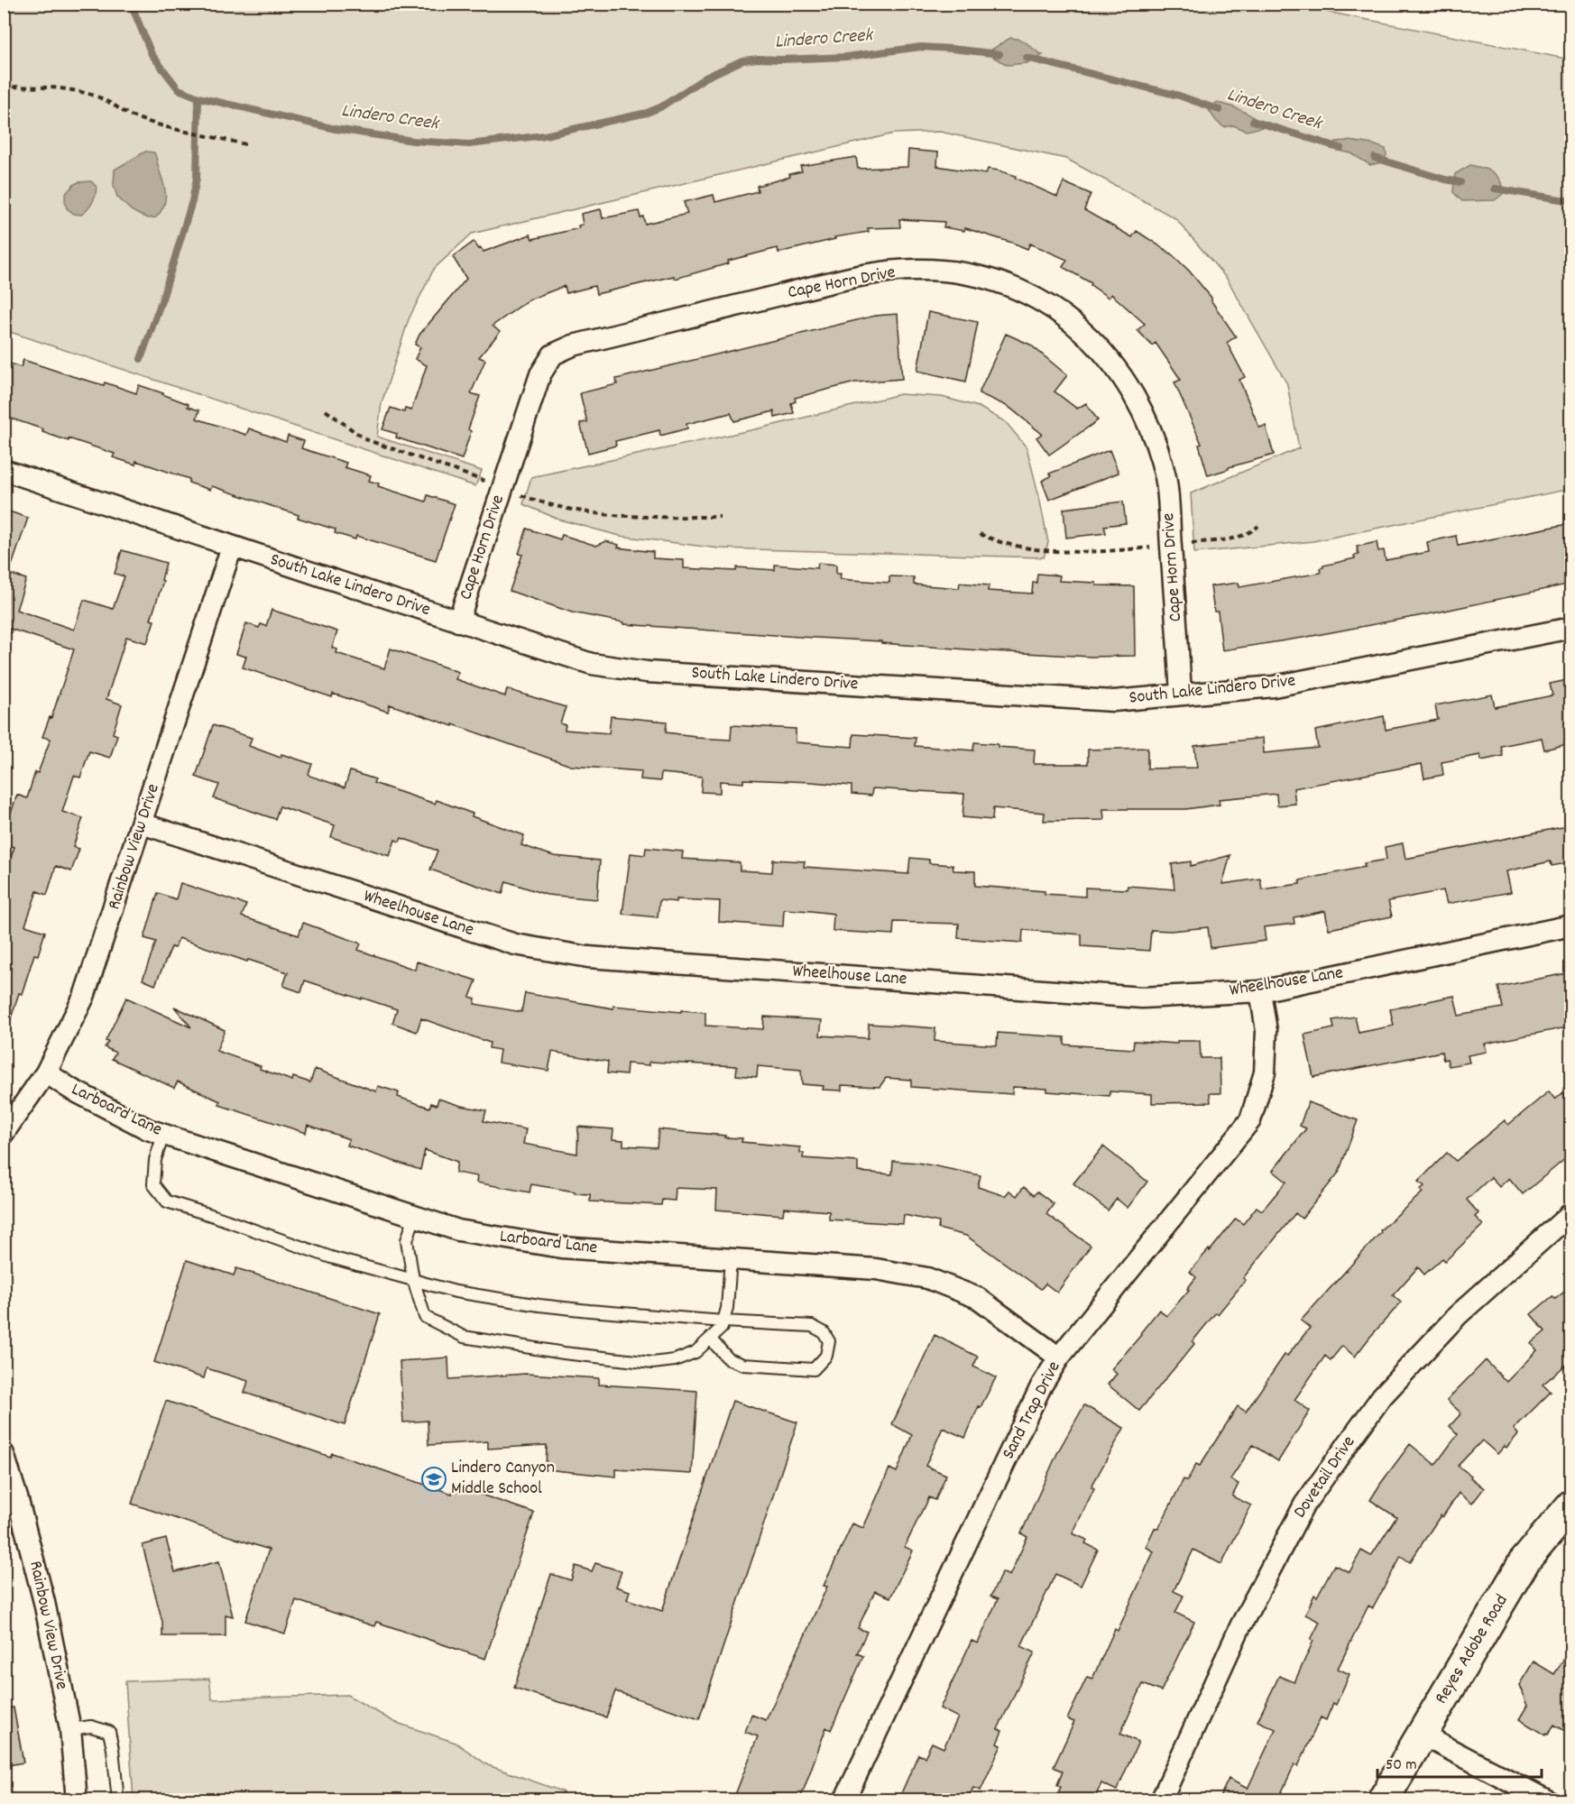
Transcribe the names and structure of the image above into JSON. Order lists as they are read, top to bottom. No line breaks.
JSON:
{"streets":{"street":["Cape Horn Drive","South Lake Lindero Drive","Rainbow View Drive","Wheelhouse Lane","Larboard Lane","Sand Trap Drive","Dovetail Drive","Reyes Adobe Road"]},"crossings":[["Cape Horn Drive","South Lake Lindero Drive"],["South Lake Lindero Drive","Rainbow View Drive"],["Rainbow View Drive","Wheelhouse Lane"],["Rainbow View Drive","Larboard Lane"],["Wheelhouse Lane","Sand Trap Drive"],["Larboard Lane","Sand Trap Drive"]],"water":["Lindero Creek"],"places":{"school or university":["Lindero Canyon Middle School"]},"scale_bar":"50 m"}
